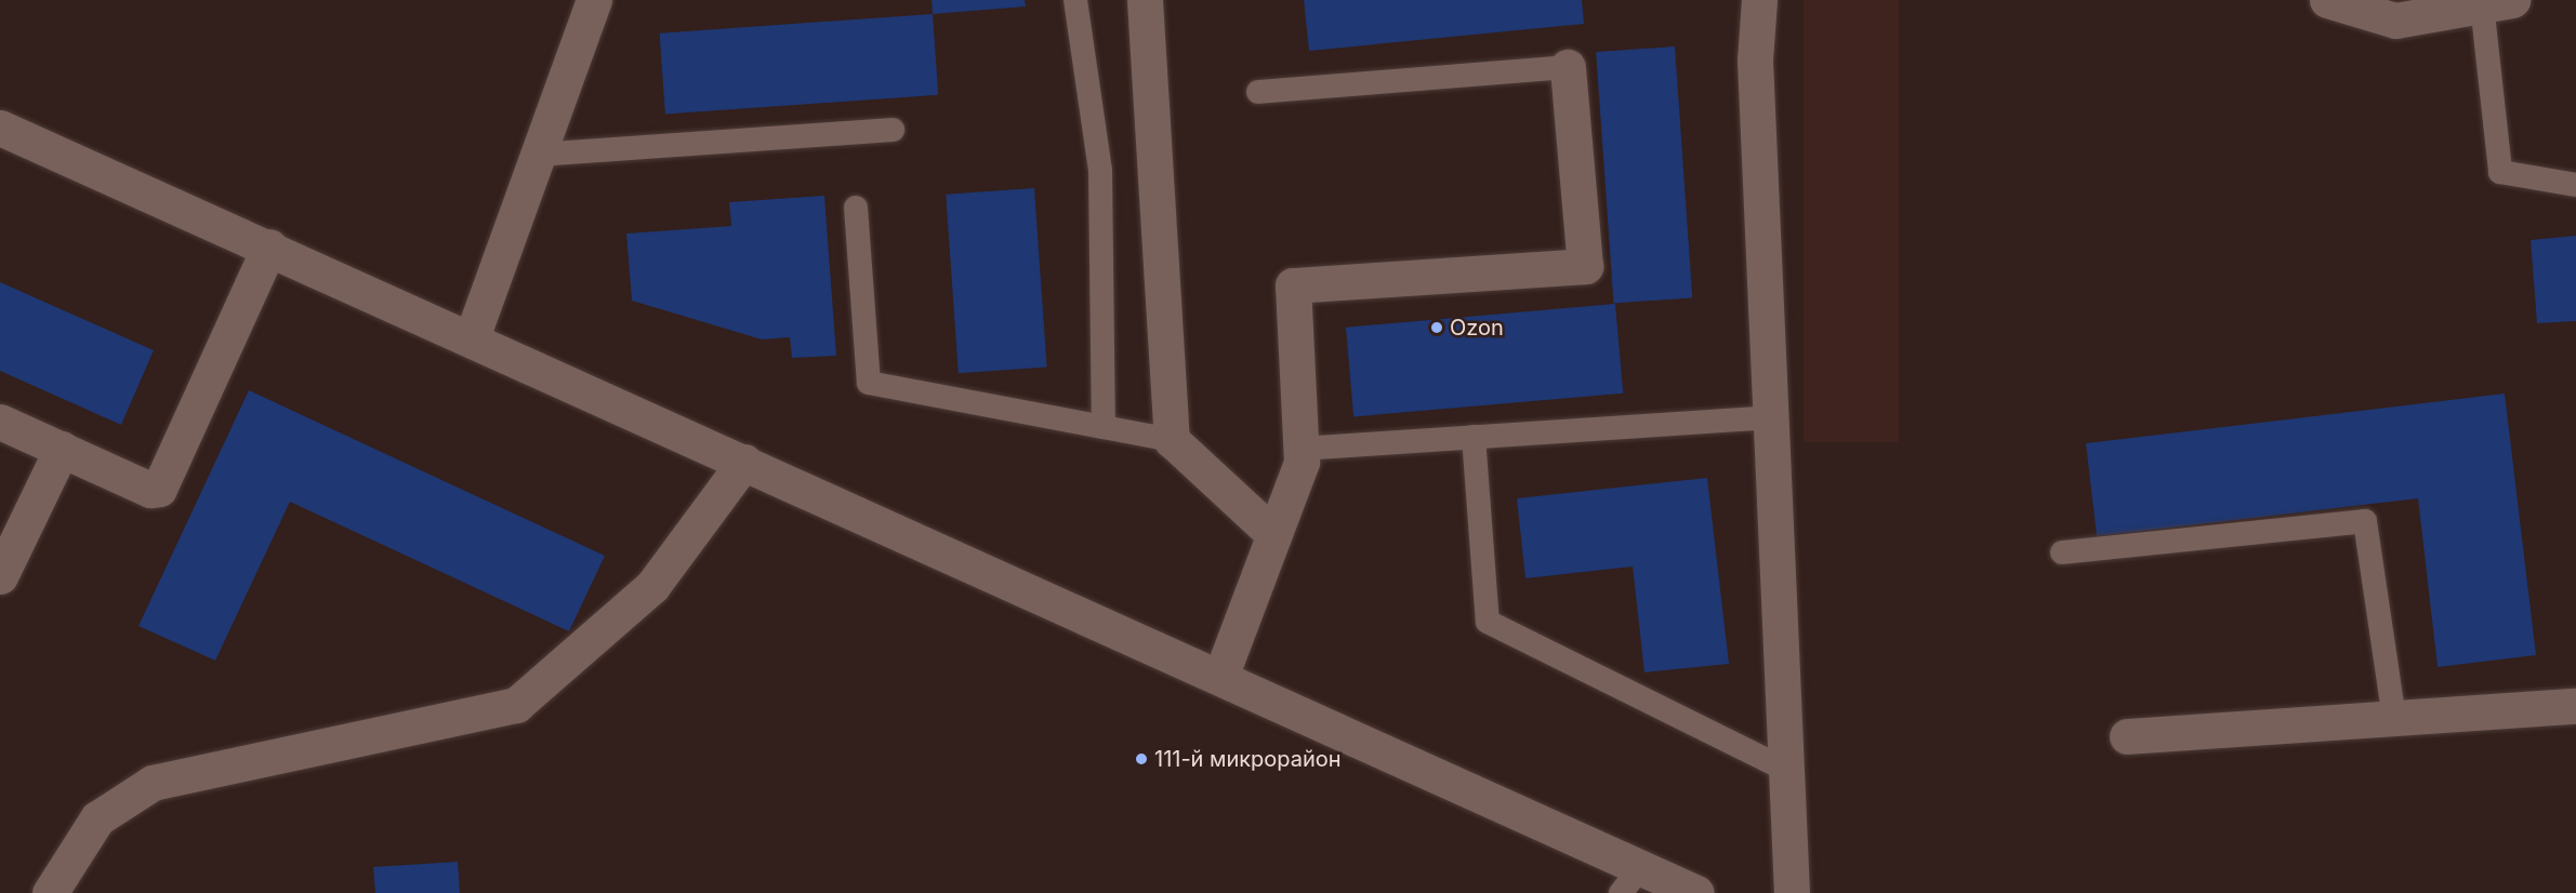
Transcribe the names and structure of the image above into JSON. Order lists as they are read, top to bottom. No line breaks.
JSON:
{"places":["Ozon","111-й микрорайон"]}
